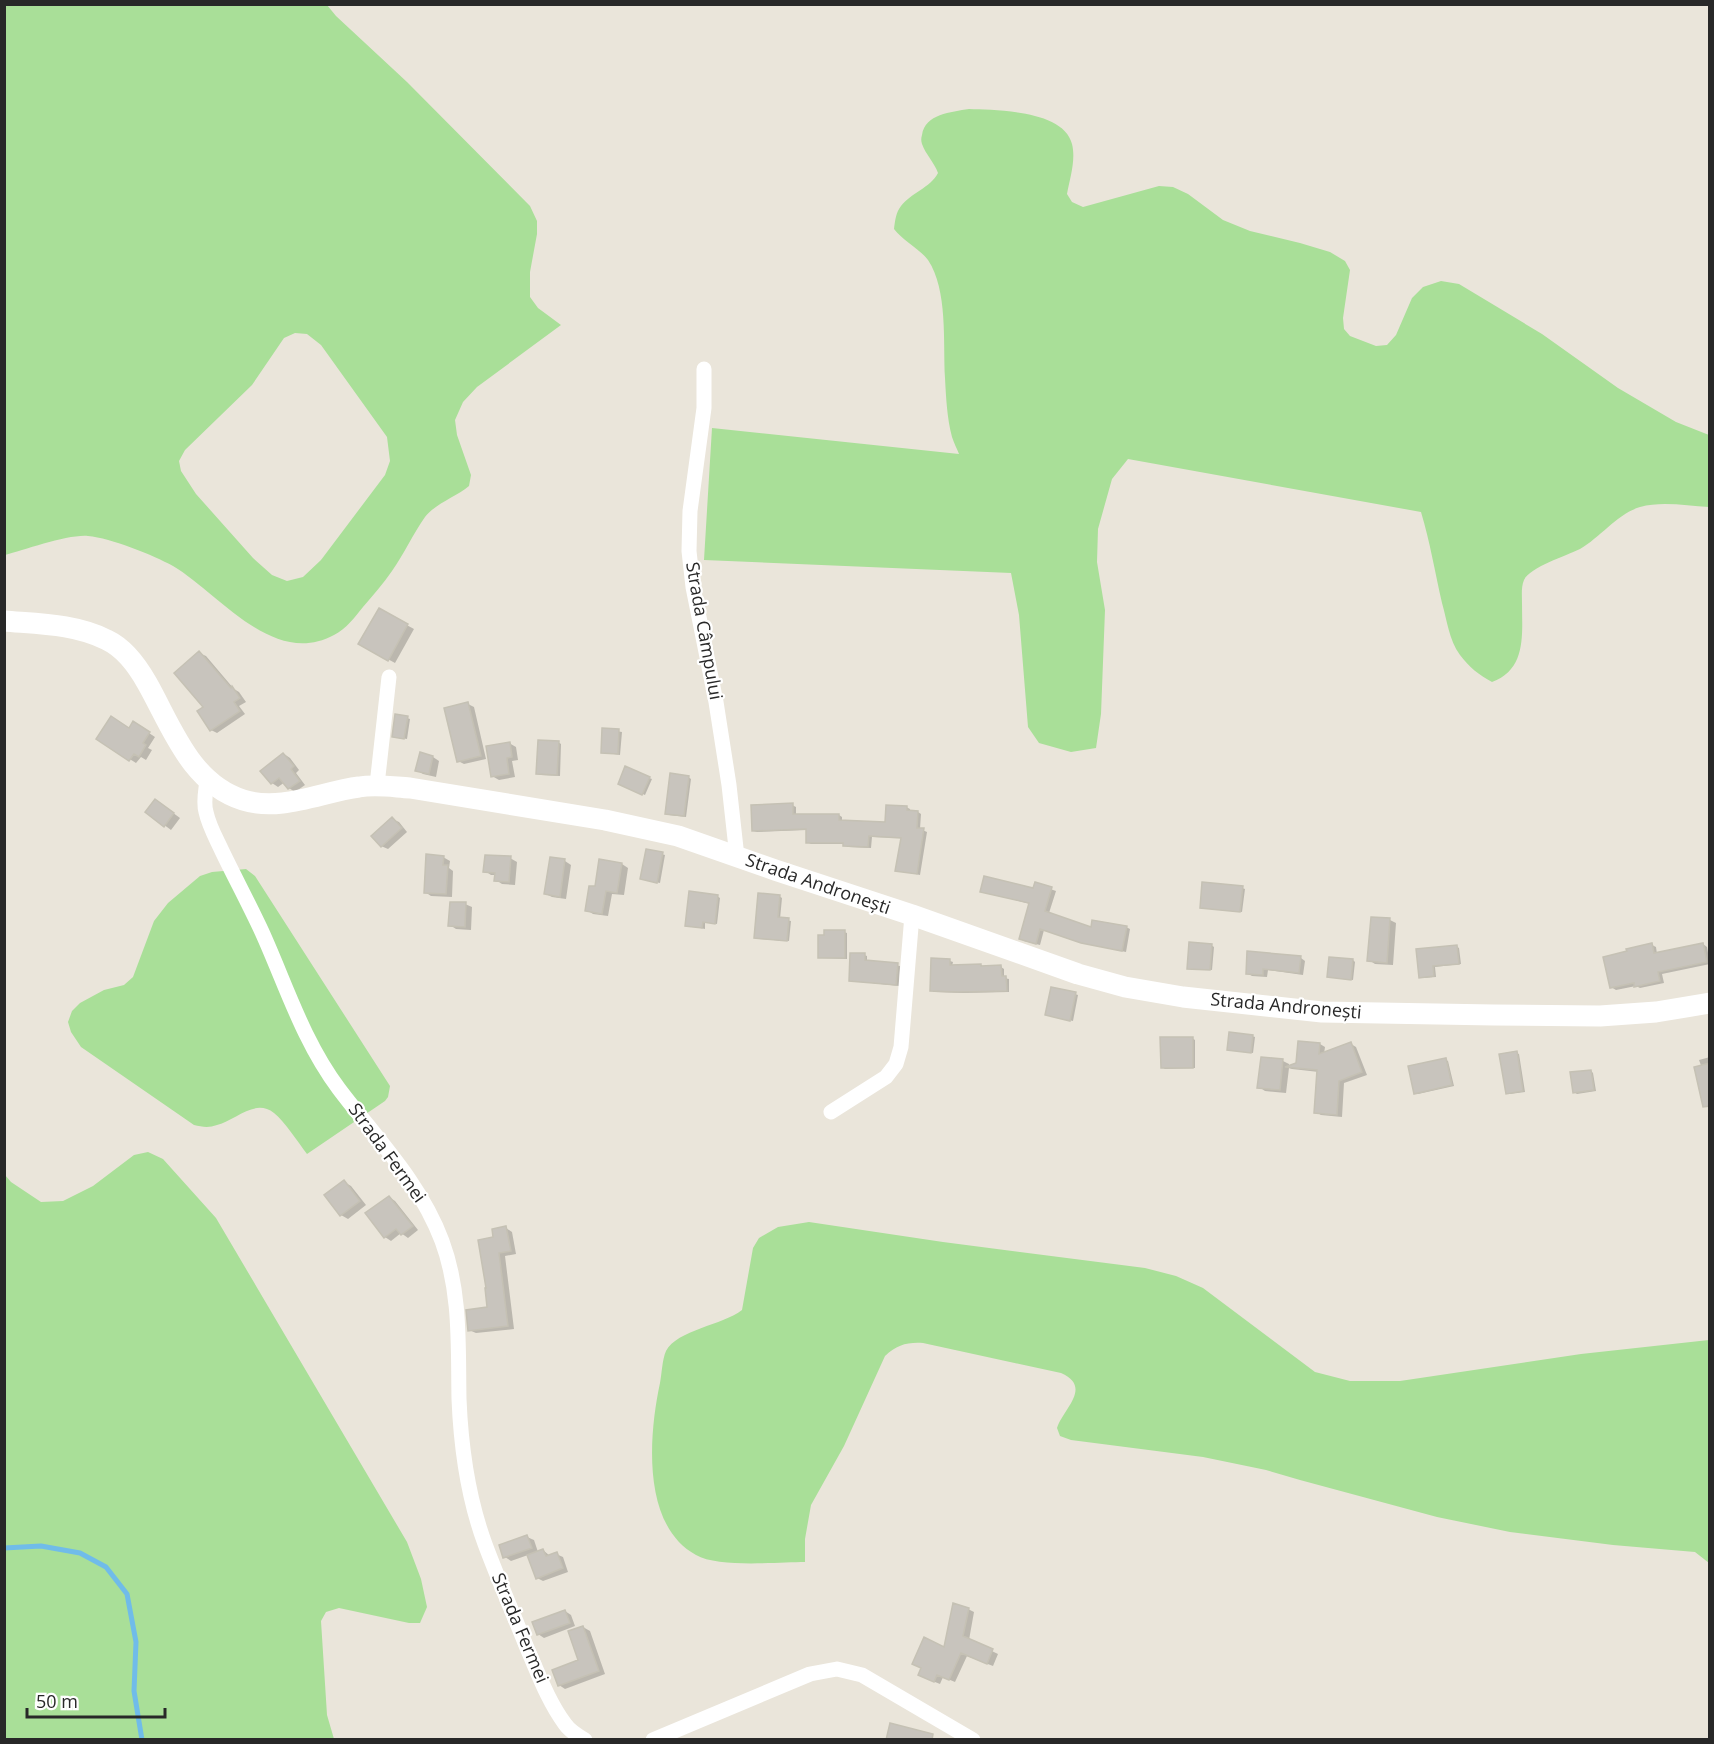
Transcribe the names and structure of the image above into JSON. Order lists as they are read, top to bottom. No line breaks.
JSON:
{"streets":{"street":["Strada Câmpului","Strada Andronești","Strada Fermei"]},"crossings":[["Strada Câmpului","Strada Andronești"],["Strada Andronești","Strada Fermei"]],"scale_bar":"50 m"}
